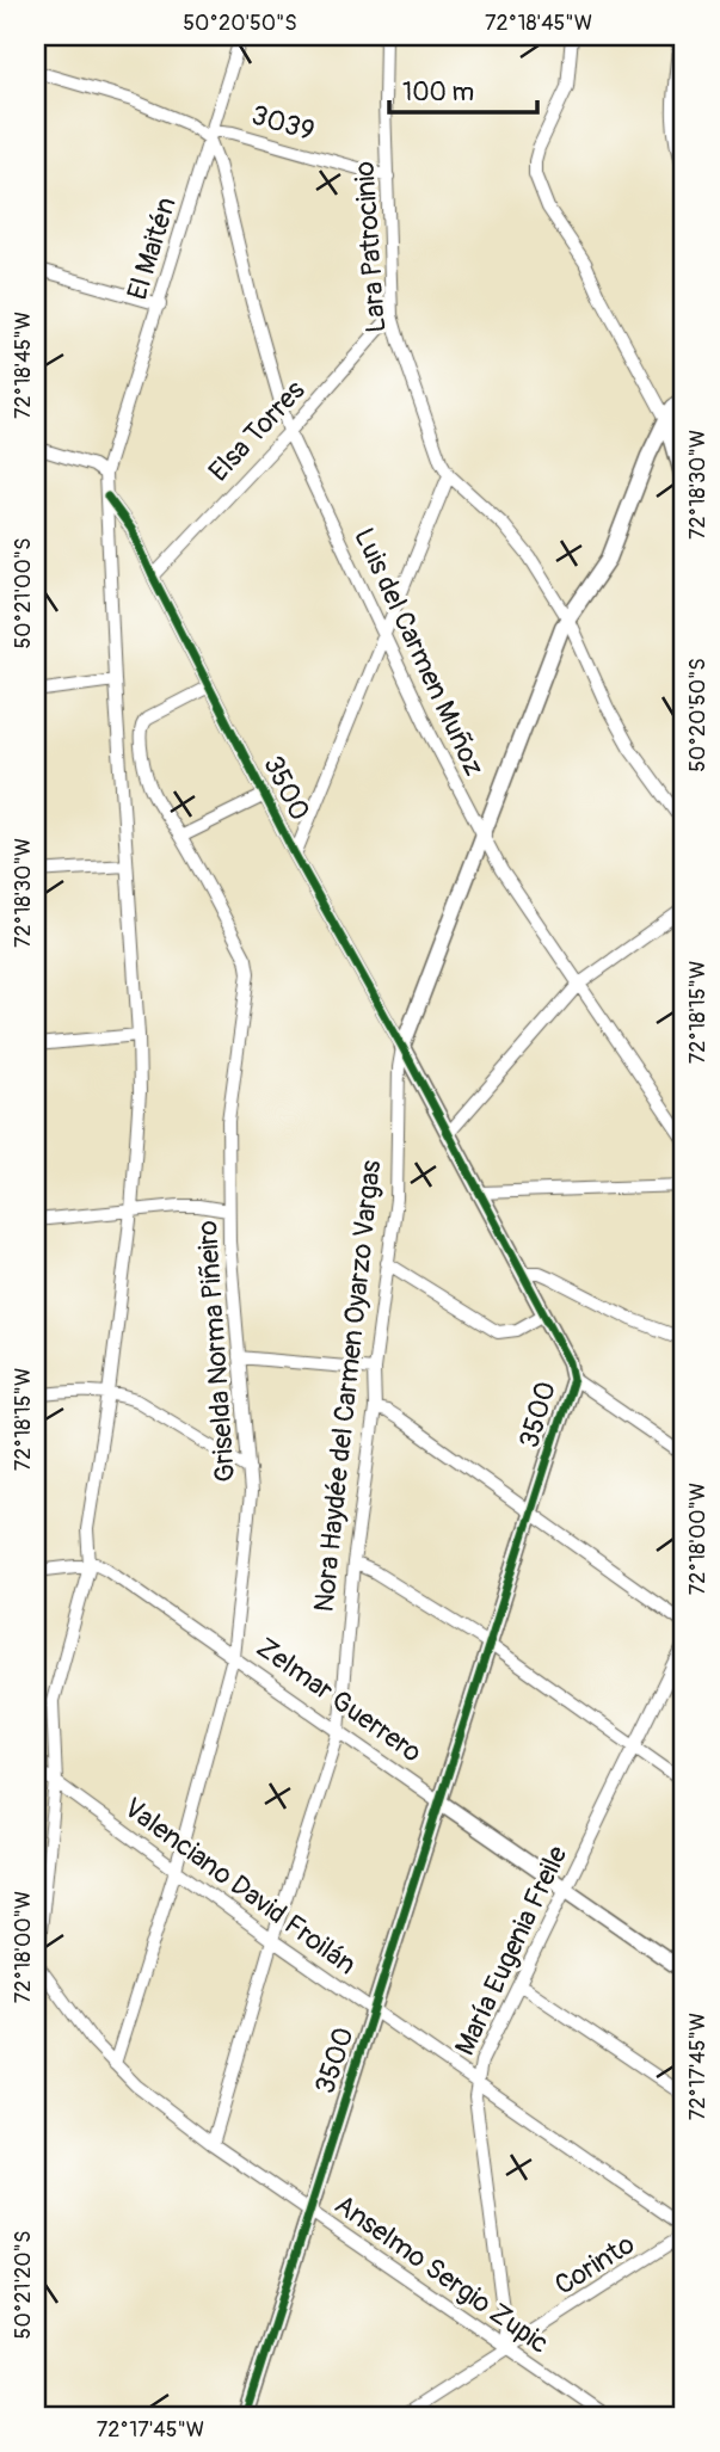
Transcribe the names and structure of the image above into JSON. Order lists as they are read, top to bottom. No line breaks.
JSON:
{"streets":{"street":["3039","Lara Patrocinio","El Maitén","Elsa Torres","Luis del Carmen Muñoz","3500","Griselda Norma Piñeiro","Nora Haydée del Carmen Oyarzo Vargas","Zelmar Guerrero","Valenciano David Froilán","María Eugenia Freile","Corinto","Anselmo Sergio Zupic"]},"crossings":[["3039","Lara Patrocinio"],["3039","El Maitén"],["3039","Luis del Carmen Muñoz"],["Lara Patrocinio","Elsa Torres"],["Lara Patrocinio","Nora Haydée del Carmen Oyarzo Vargas"],["El Maitén","Luis del Carmen Muñoz"],["Elsa Torres","Luis del Carmen Muñoz"],["Elsa Torres","3500"],["Luis del Carmen Muñoz","Nora Haydée del Carmen Oyarzo Vargas"],["3500","Griselda Norma Piñeiro"],["3500","Nora Haydée del Carmen Oyarzo Vargas"],["3500","Zelmar Guerrero"],["3500","Valenciano David Froilán"],["3500","Anselmo Sergio Zupic"],["Griselda Norma Piñeiro","Zelmar Guerrero"],["Griselda Norma Piñeiro","Valenciano David Froilán"],["Griselda Norma Piñeiro","Anselmo Sergio Zupic"],["Nora Haydée del Carmen Oyarzo Vargas","Zelmar Guerrero"],["Nora Haydée del Carmen Oyarzo Vargas","Valenciano David Froilán"],["Nora Haydée del Carmen Oyarzo Vargas","Anselmo Sergio Zupic"],["Zelmar Guerrero","María Eugenia Freile"],["Valenciano David Froilán","María Eugenia Freile"],["Valenciano David Froilán","Corinto"],["María Eugenia Freile","Corinto"],["María Eugenia Freile","Anselmo Sergio Zupic"],["Corinto","Anselmo Sergio Zupic"]],"scale_bar":"100 m","coordinates":["50°20'50\"S","72°18'45\"W","72°18'30\"W","50°21'00\"S","72°18'15\"W","72°18'00\"W","72°17'45\"W","50°21'20\"S"]}
